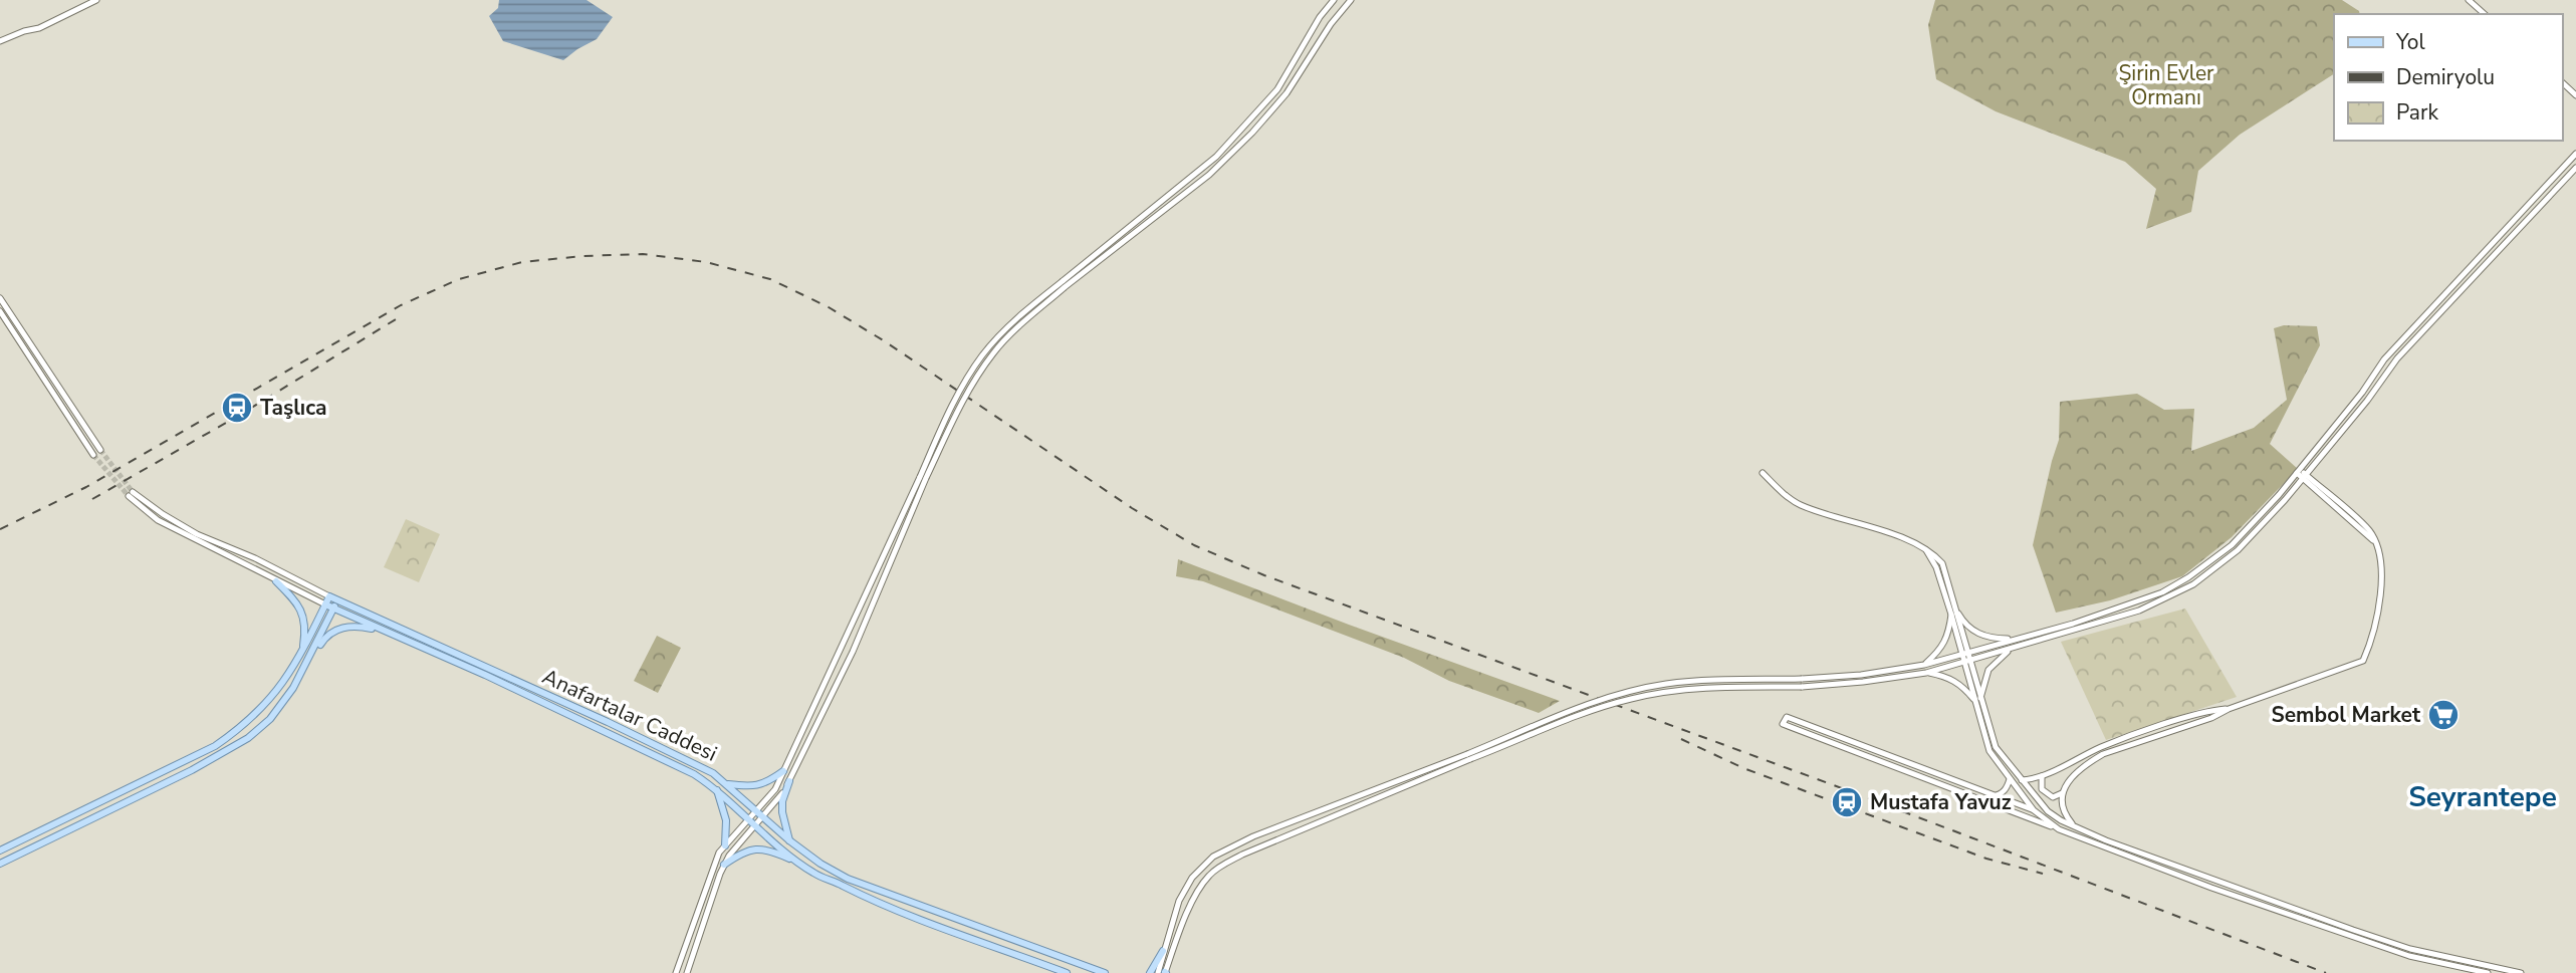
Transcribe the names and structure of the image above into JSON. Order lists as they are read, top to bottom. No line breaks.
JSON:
{"streets":{"main road":["Anafartalar Caddesi"]},"districts":["Seyrantepe"],"parks":["Şirin Evler Ormanı"],"places":{"station":["Taşlıca","Mustafa Yavuz"],"supermarket":["Sembol Market"]},"legend":["Yol","Demiryolu","Park"]}
